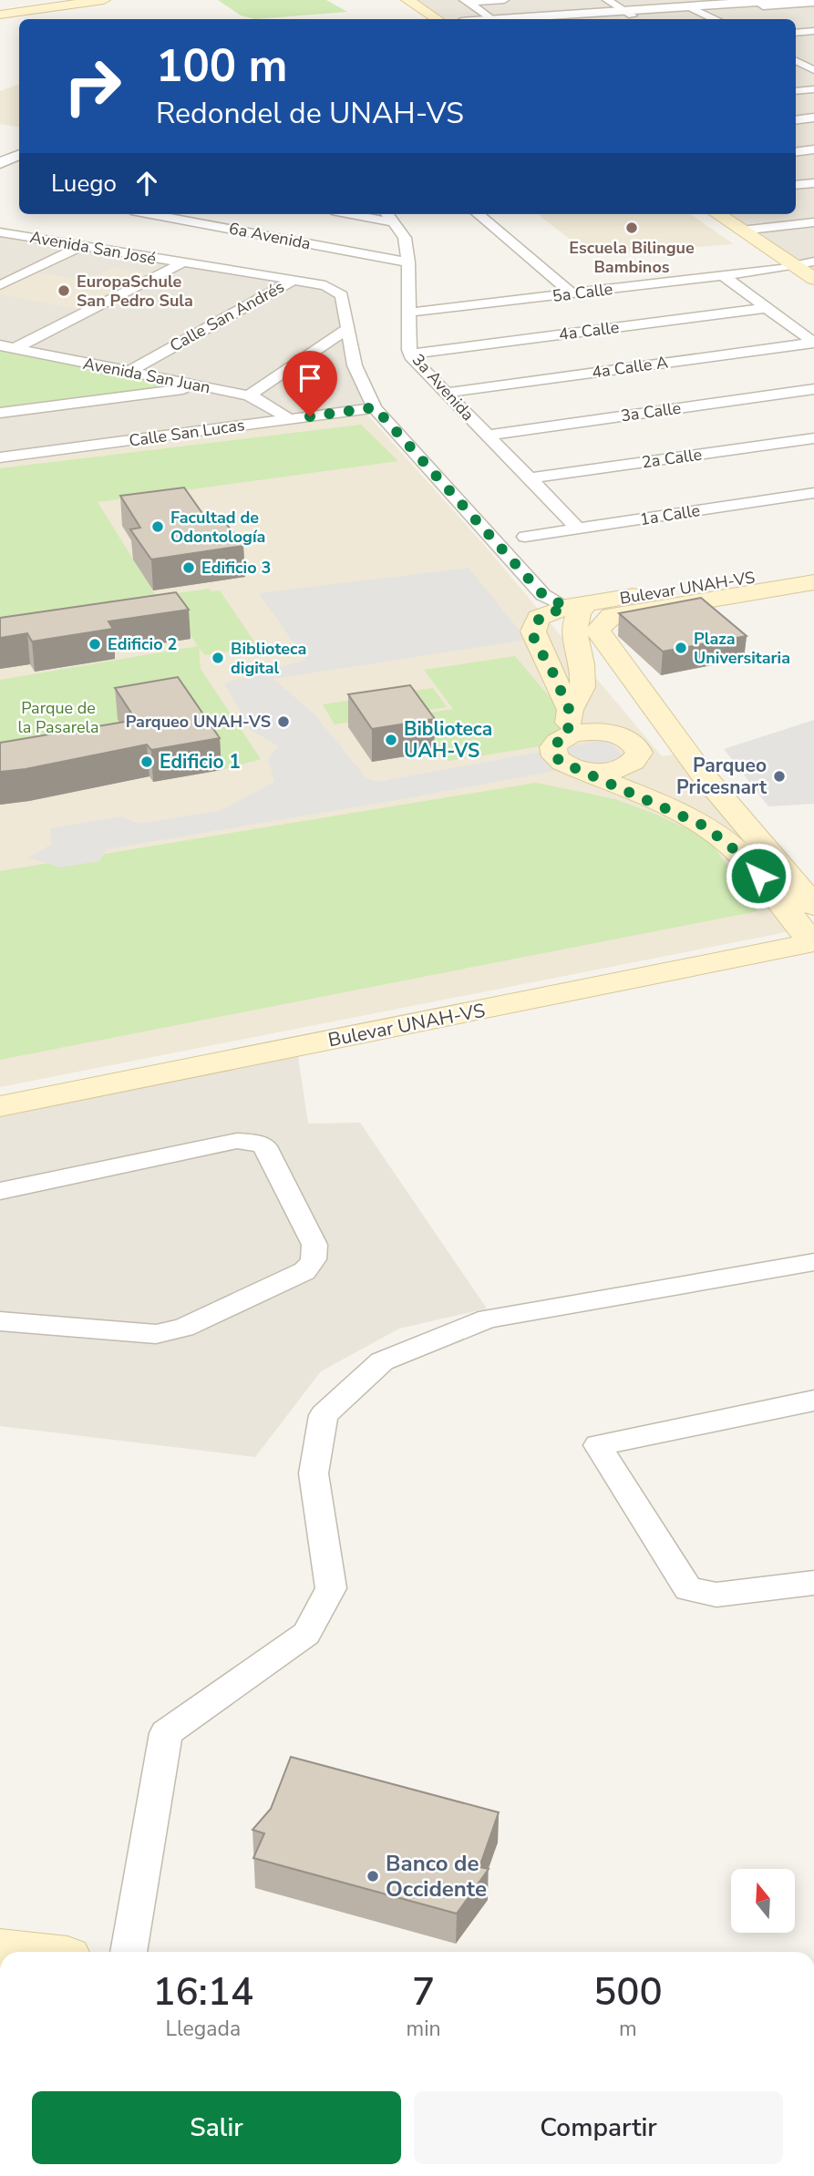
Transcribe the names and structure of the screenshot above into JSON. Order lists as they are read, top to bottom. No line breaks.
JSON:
{"streets":{"main road":["Bulevar UNAH-VS"],"street":["6a Avenida","Avenida San José","5a Calle","Calle San Andrés","4a Calle","4a Calle A","Avenida San Juan","3a Avenida","3a Calle","Calle San Lucas","2a Calle","1a Calle"]},"crossings":[["6a Avenida","3a Avenida"],["Avenida San José","Calle San Andrés"],["5a Calle","3a Avenida"],["Calle San Andrés","Avenida San Juan"],["4a Calle","3a Avenida"],["4a Calle A","3a Avenida"],["Avenida San Juan","Calle San Lucas"],["3a Avenida","3a Calle"],["3a Avenida","2a Calle"],["3a Avenida","1a Calle"]],"parks":["Parque de la Pasarela"],"places":["Escuela Bilingue Bambinos","EuropaSchule San Pedro Sula","Facultad de Odontología","Edificio 3","Edificio 2","Plaza Universitaria","Biblioteca digital","Parqueo UNAH-VS","Biblioteca UAH-VS","Edificio 1","Parqueo Pricesnart","Banco de Occidente"],"north":"top","page":{"turn":["100 m","Redondel de UNAH-VS"],"then":"Luego","eta":["16:14","Llegada","7","min","500","m"],"buttons":["Salir","Compartir"]}}
